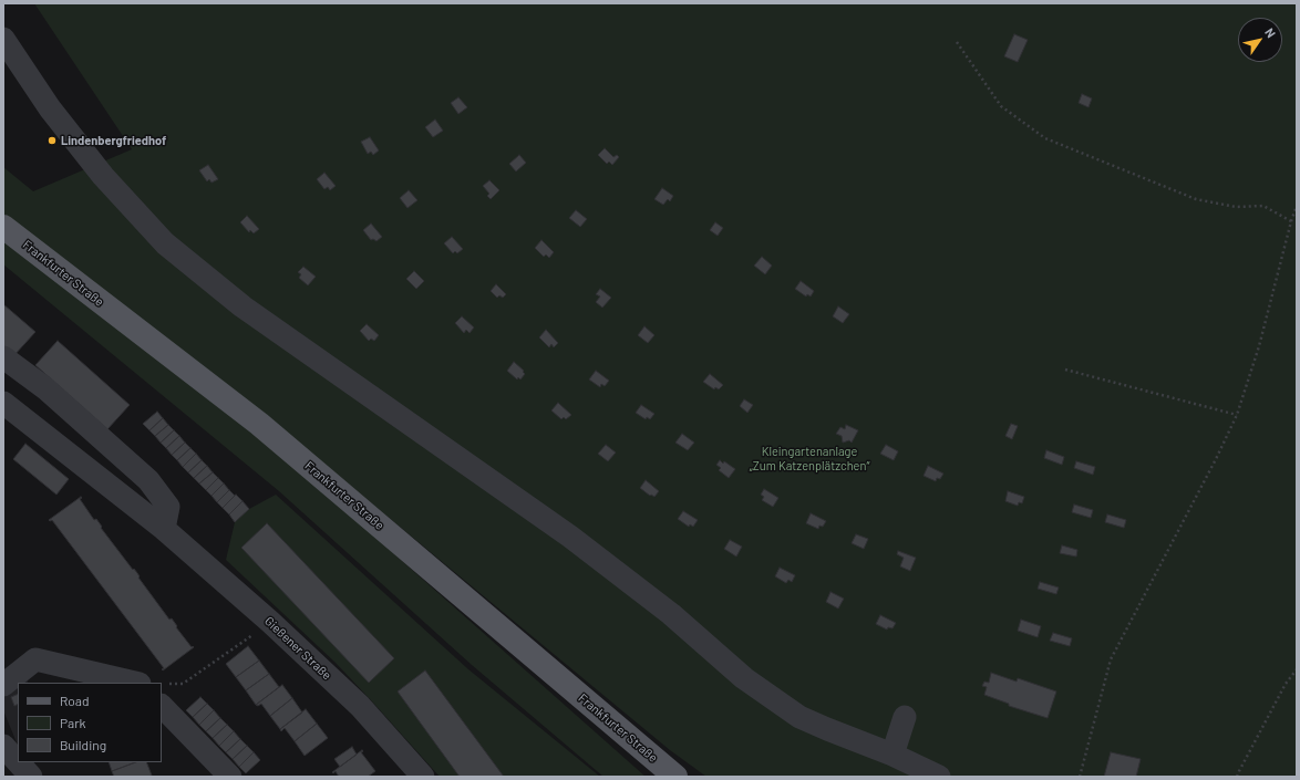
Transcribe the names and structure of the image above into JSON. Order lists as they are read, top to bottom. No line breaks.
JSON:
{"streets":{"main road":["Frankfurter Straße"],"street":["Gießener Straße"]},"parks":["Kleingartenanlage „Zum Katzenplätzchen“"],"places":["Lindenbergfriedhof"],"legend":["Road","Park","Building"],"north":"top right"}
